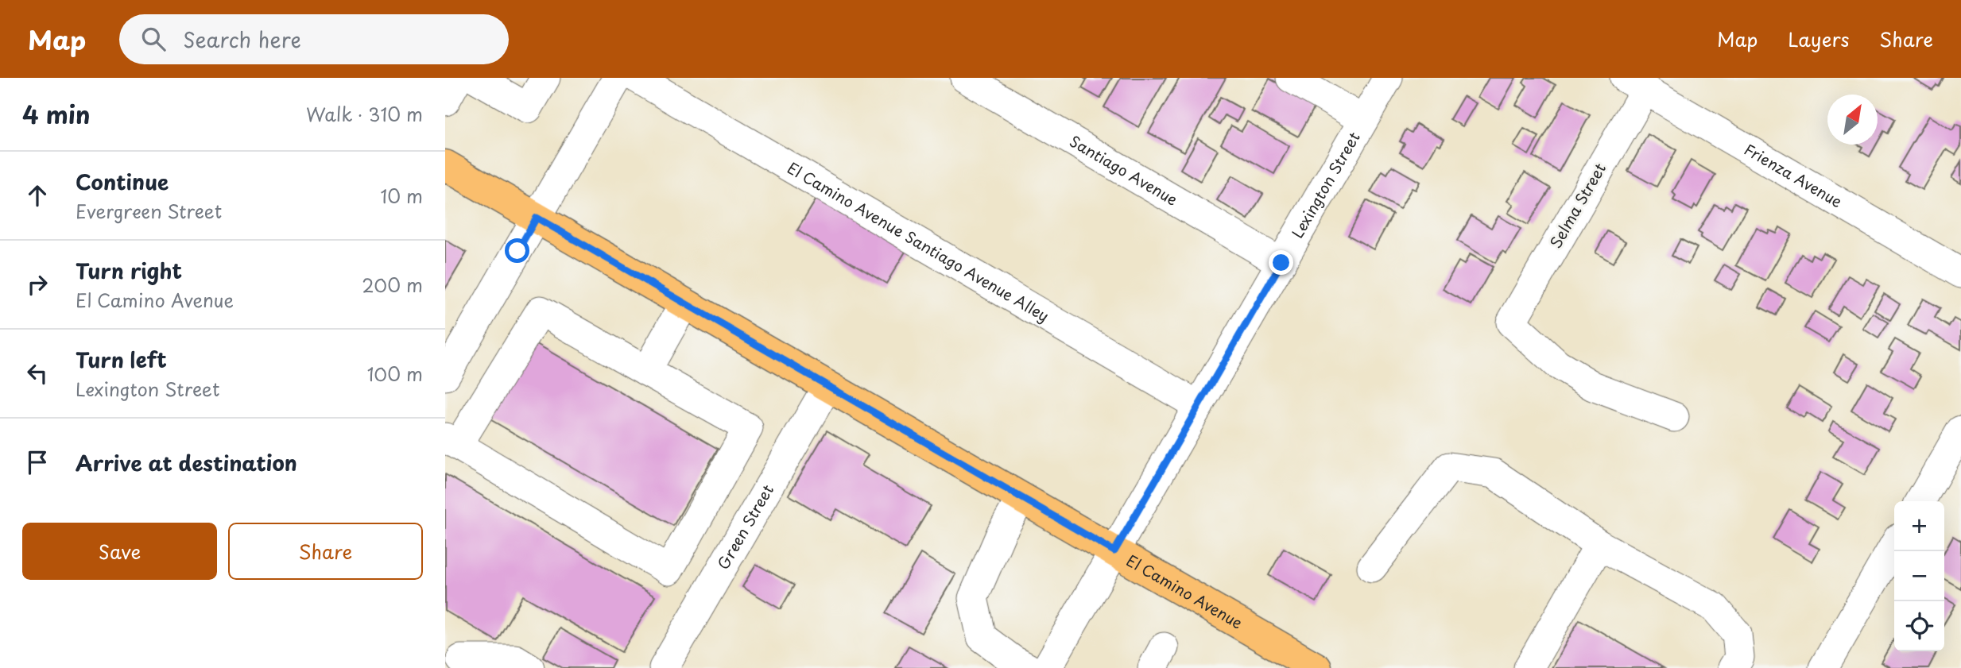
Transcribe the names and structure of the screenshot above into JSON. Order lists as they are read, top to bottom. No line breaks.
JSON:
{"streets":{"main road":["El Camino Avenue"],"street":["Santiago Avenue","Frienza Avenue","Lexington Street","Selma Street","El Camino Avenue Santiago Avenue Alley","Green Street"]},"crossings":[["Santiago Avenue","Lexington Street"],["Frienza Avenue","Selma Street"],["Lexington Street","El Camino Avenue Santiago Avenue Alley"],["Lexington Street","El Camino Avenue"],["Green Street","El Camino Avenue"]],"north":"top right","page":{"header":"Map","search":"Search here","nav":["Map","Layers","Share"],"heading":["4 min","Walk · 310 m"],"list":[["Continue","Evergreen Street","10 m"],["Turn right","El Camino Avenue","200 m"],["Turn left","Lexington Street","100 m"],"Arrive at destination"],"map_buttons":["+","−"],"buttons":["Save","Share"]}}
